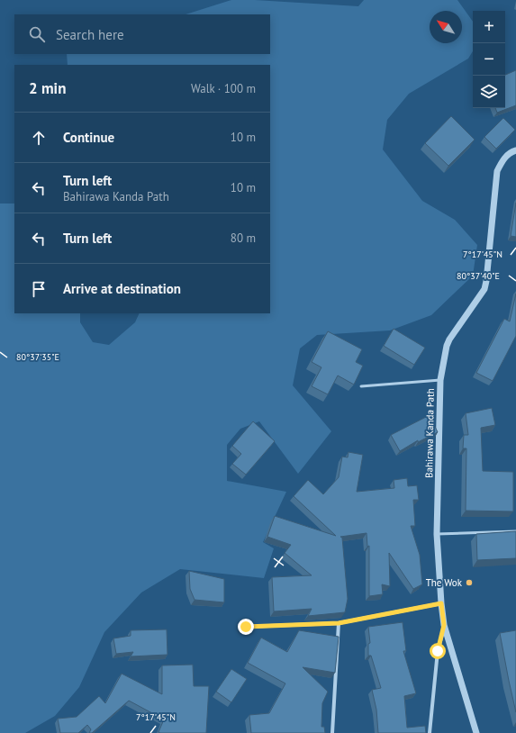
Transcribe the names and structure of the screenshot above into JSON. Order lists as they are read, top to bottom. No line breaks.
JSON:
{"streets":{"street":["Bahirawa Kanda Path"]},"places":["The Wok"],"north":"top left","page":{"map_buttons":["+","−"],"search":"Search here","heading":["2 min","Walk · 100 m"],"list":[["Continue","10 m"],["Turn left","Bahirawa Kanda Path","10 m"],["Turn left","80 m"],"Arrive at destination"]},"coordinates":["7°17'45\"N","80°37'40\"E","80°37'35\"E"]}
